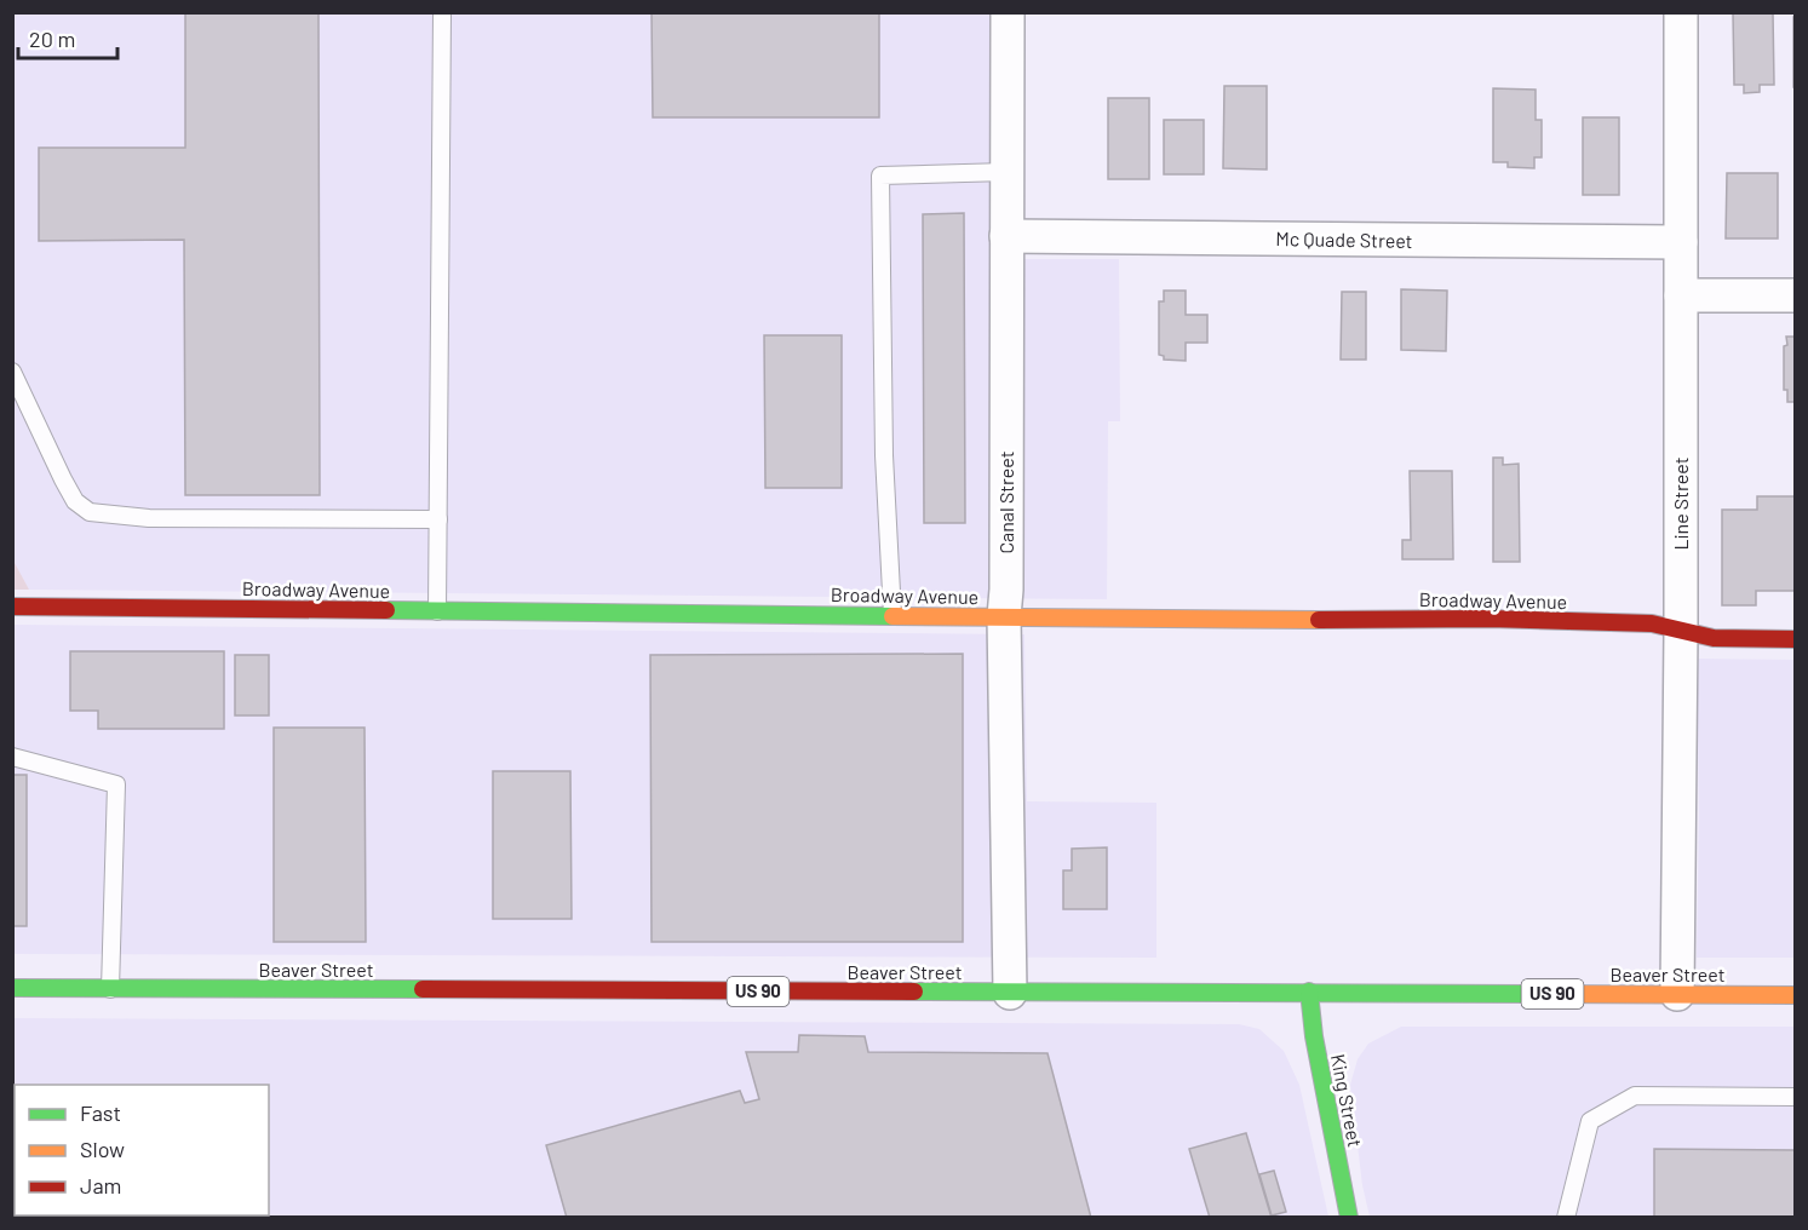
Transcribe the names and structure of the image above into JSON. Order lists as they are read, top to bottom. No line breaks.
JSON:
{"streets":{"street":["Mc Quade Street","Canal Street","Line Street","Broadway Avenue","Beaver Street","US 90","King Street"]},"crossings":[["Mc Quade Street","Canal Street"],["Mc Quade Street","Line Street"],["Canal Street","Broadway Avenue"],["Canal Street","Beaver Street"],["Line Street","Broadway Avenue"],["Line Street","Beaver Street"],["Beaver Street","King Street"]],"legend":["Fast","Slow","Jam"],"scale_bar":"20 m"}
